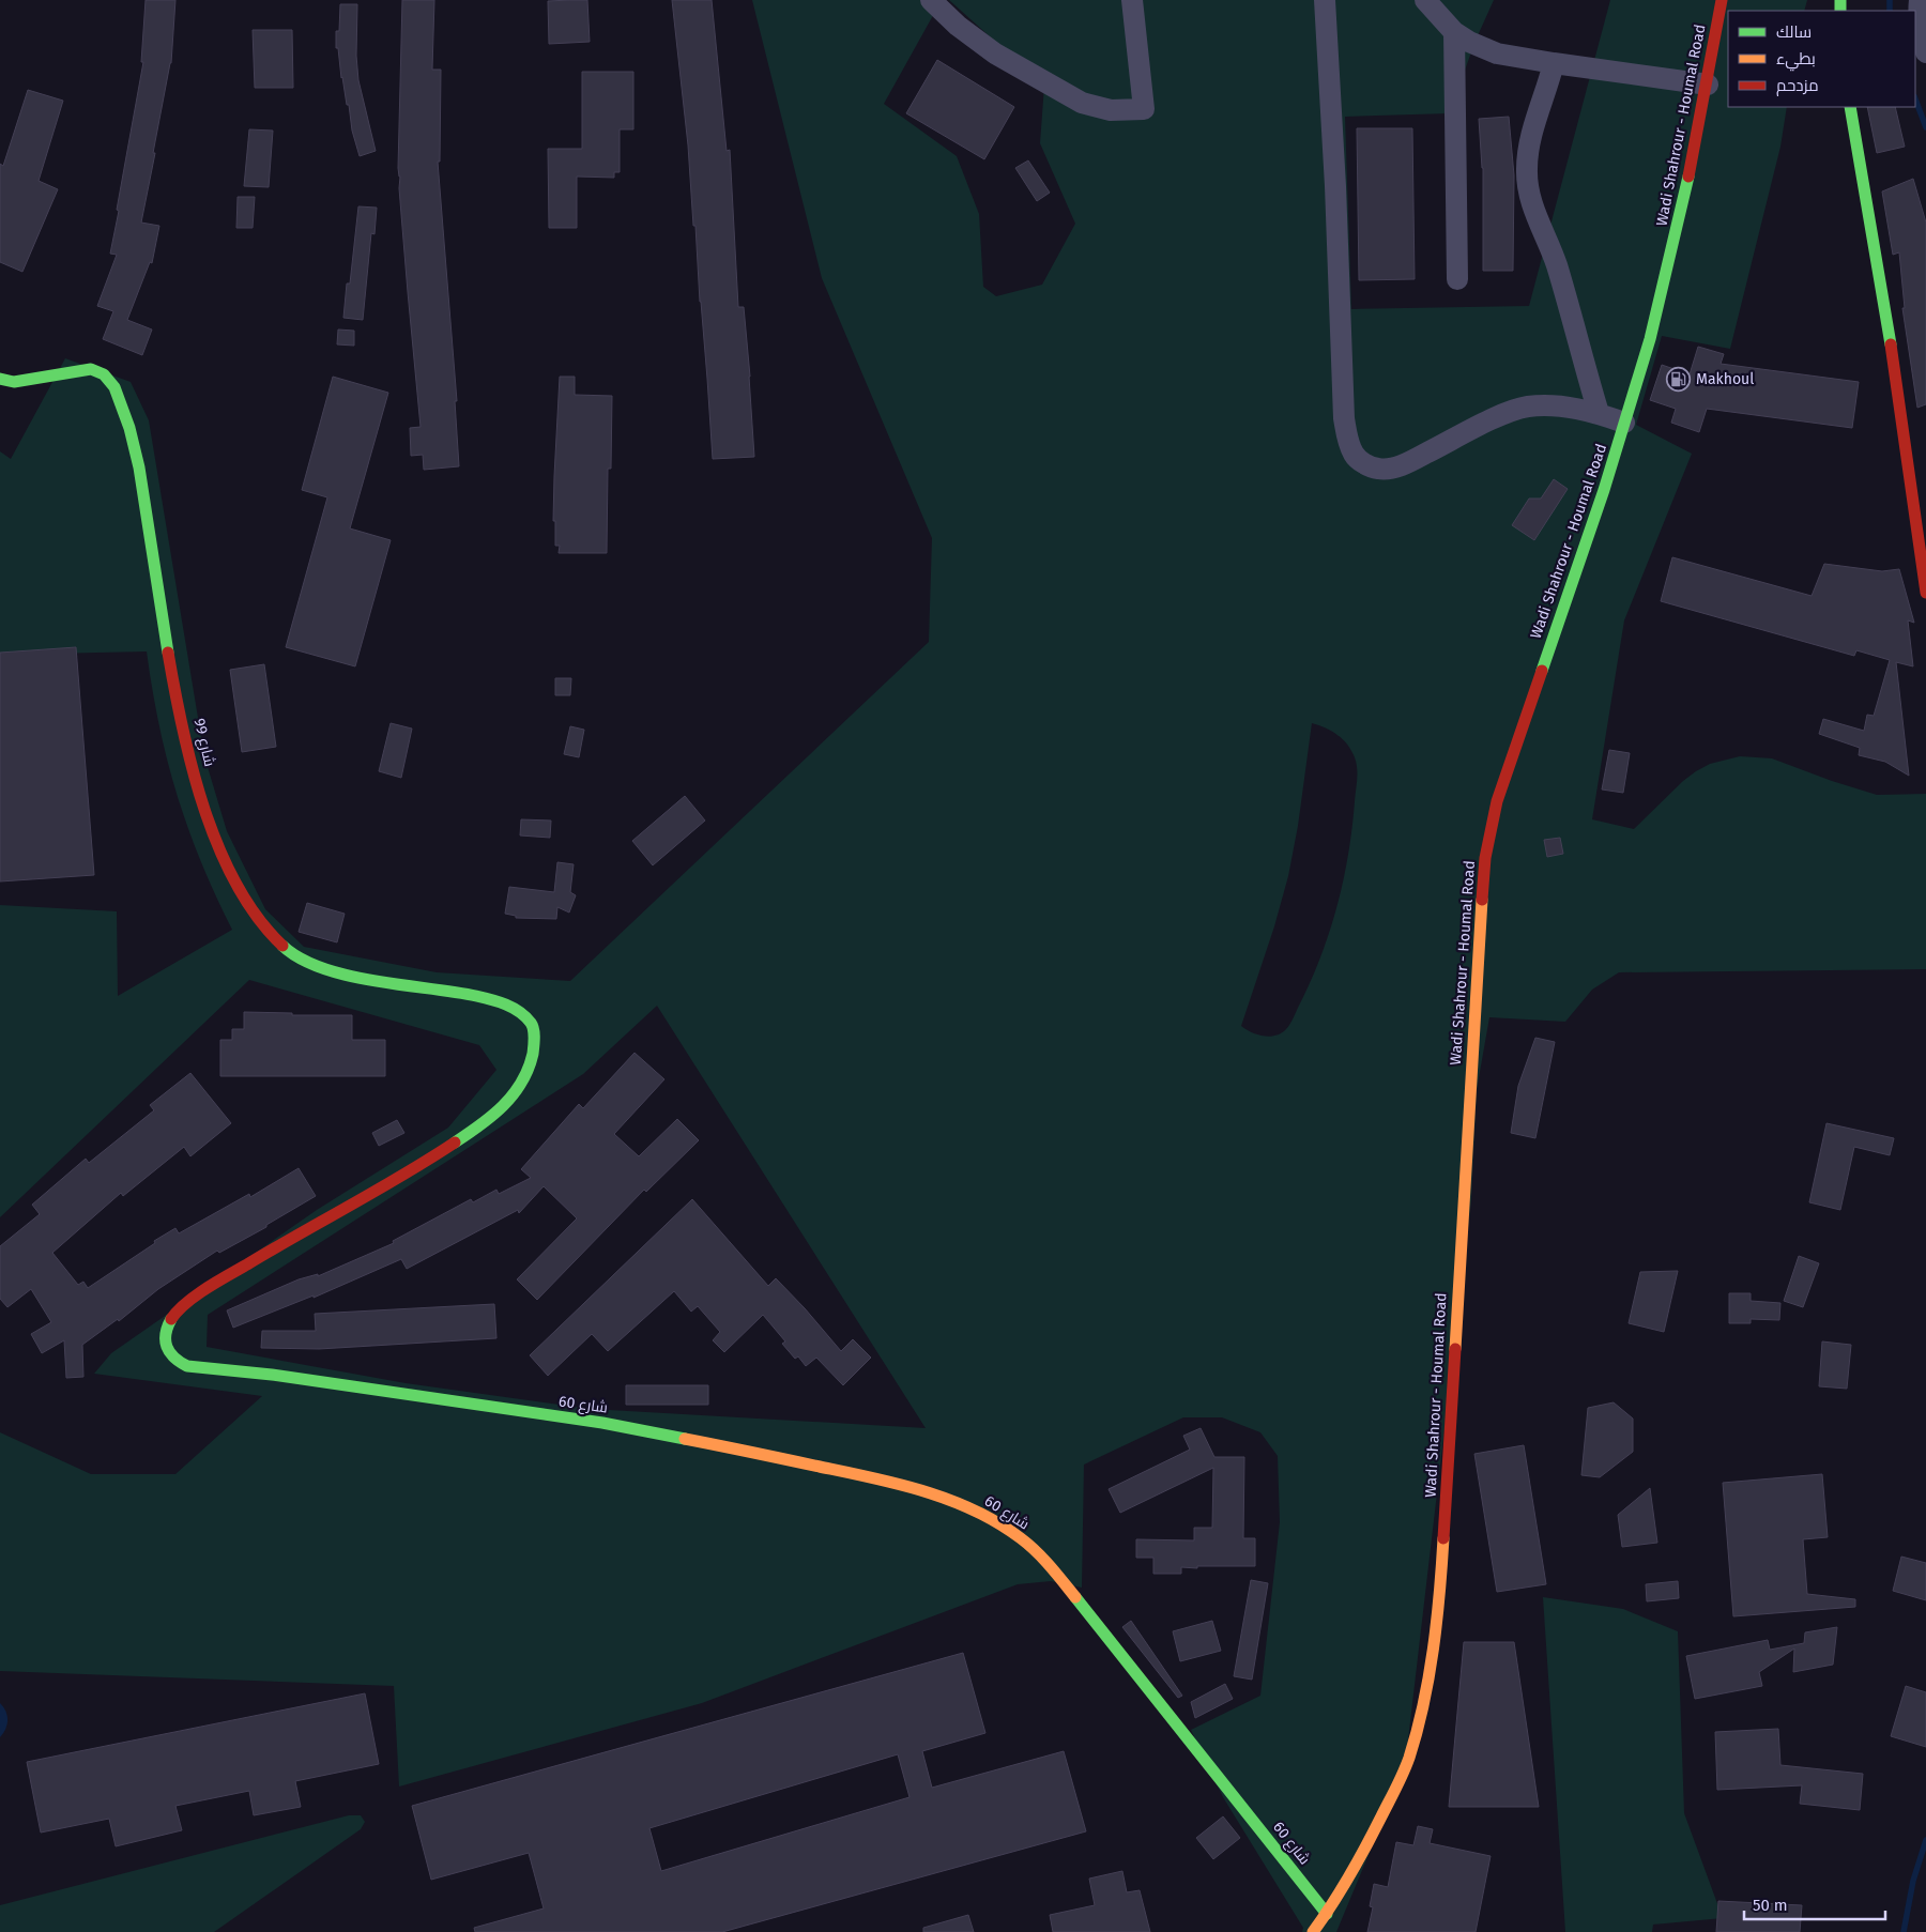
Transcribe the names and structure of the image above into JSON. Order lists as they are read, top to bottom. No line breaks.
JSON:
{"streets":{"street":["Wadi Shahrour - Houmal Road","شارع 99","شارع 60"]},"crossings":[["Wadi Shahrour - Houmal Road","شارع 60"],["شارع 99","شارع 60"]],"places":{"fuel station":["Makhoul"]},"legend":["سالك","بطيء","مزدحم"],"scale_bar":"50 m"}
